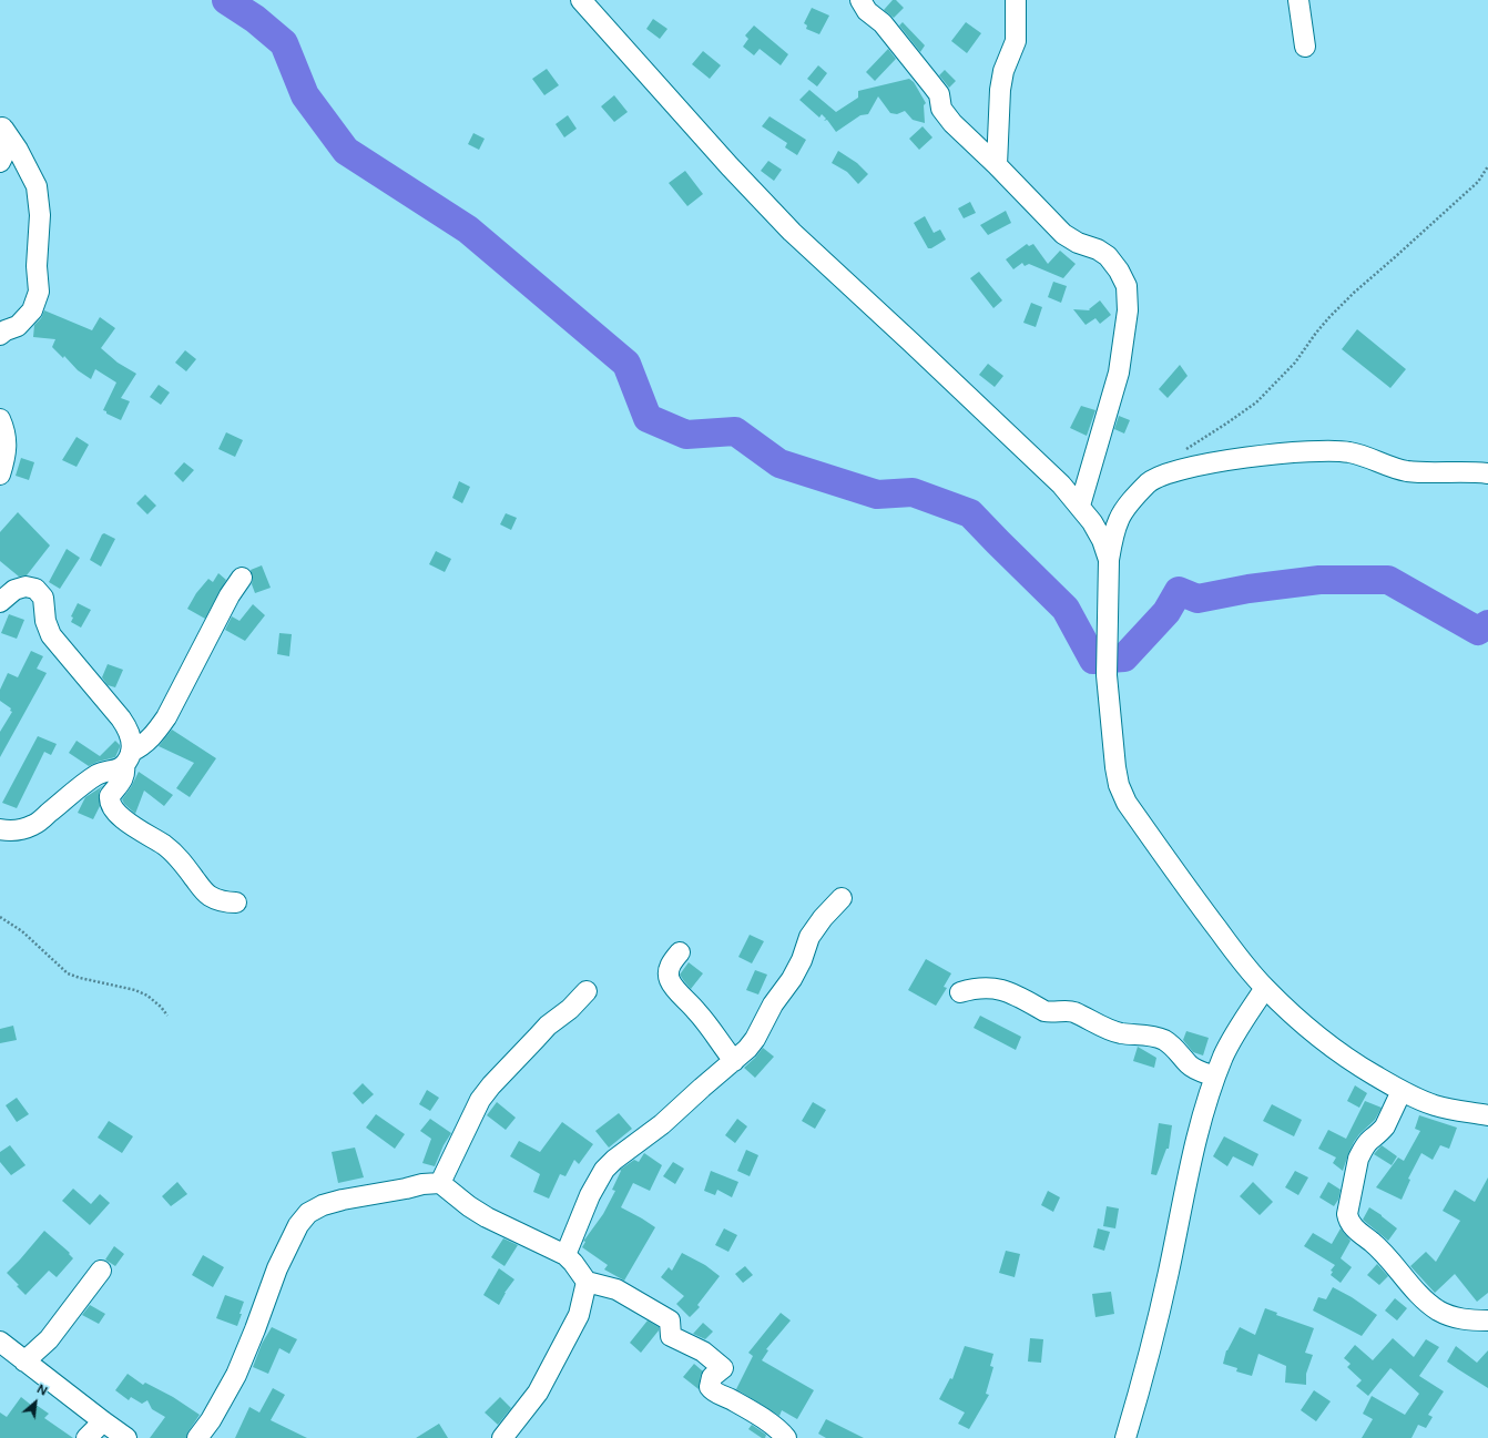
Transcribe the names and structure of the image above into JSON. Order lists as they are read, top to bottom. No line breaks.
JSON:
{"north":"top right"}
